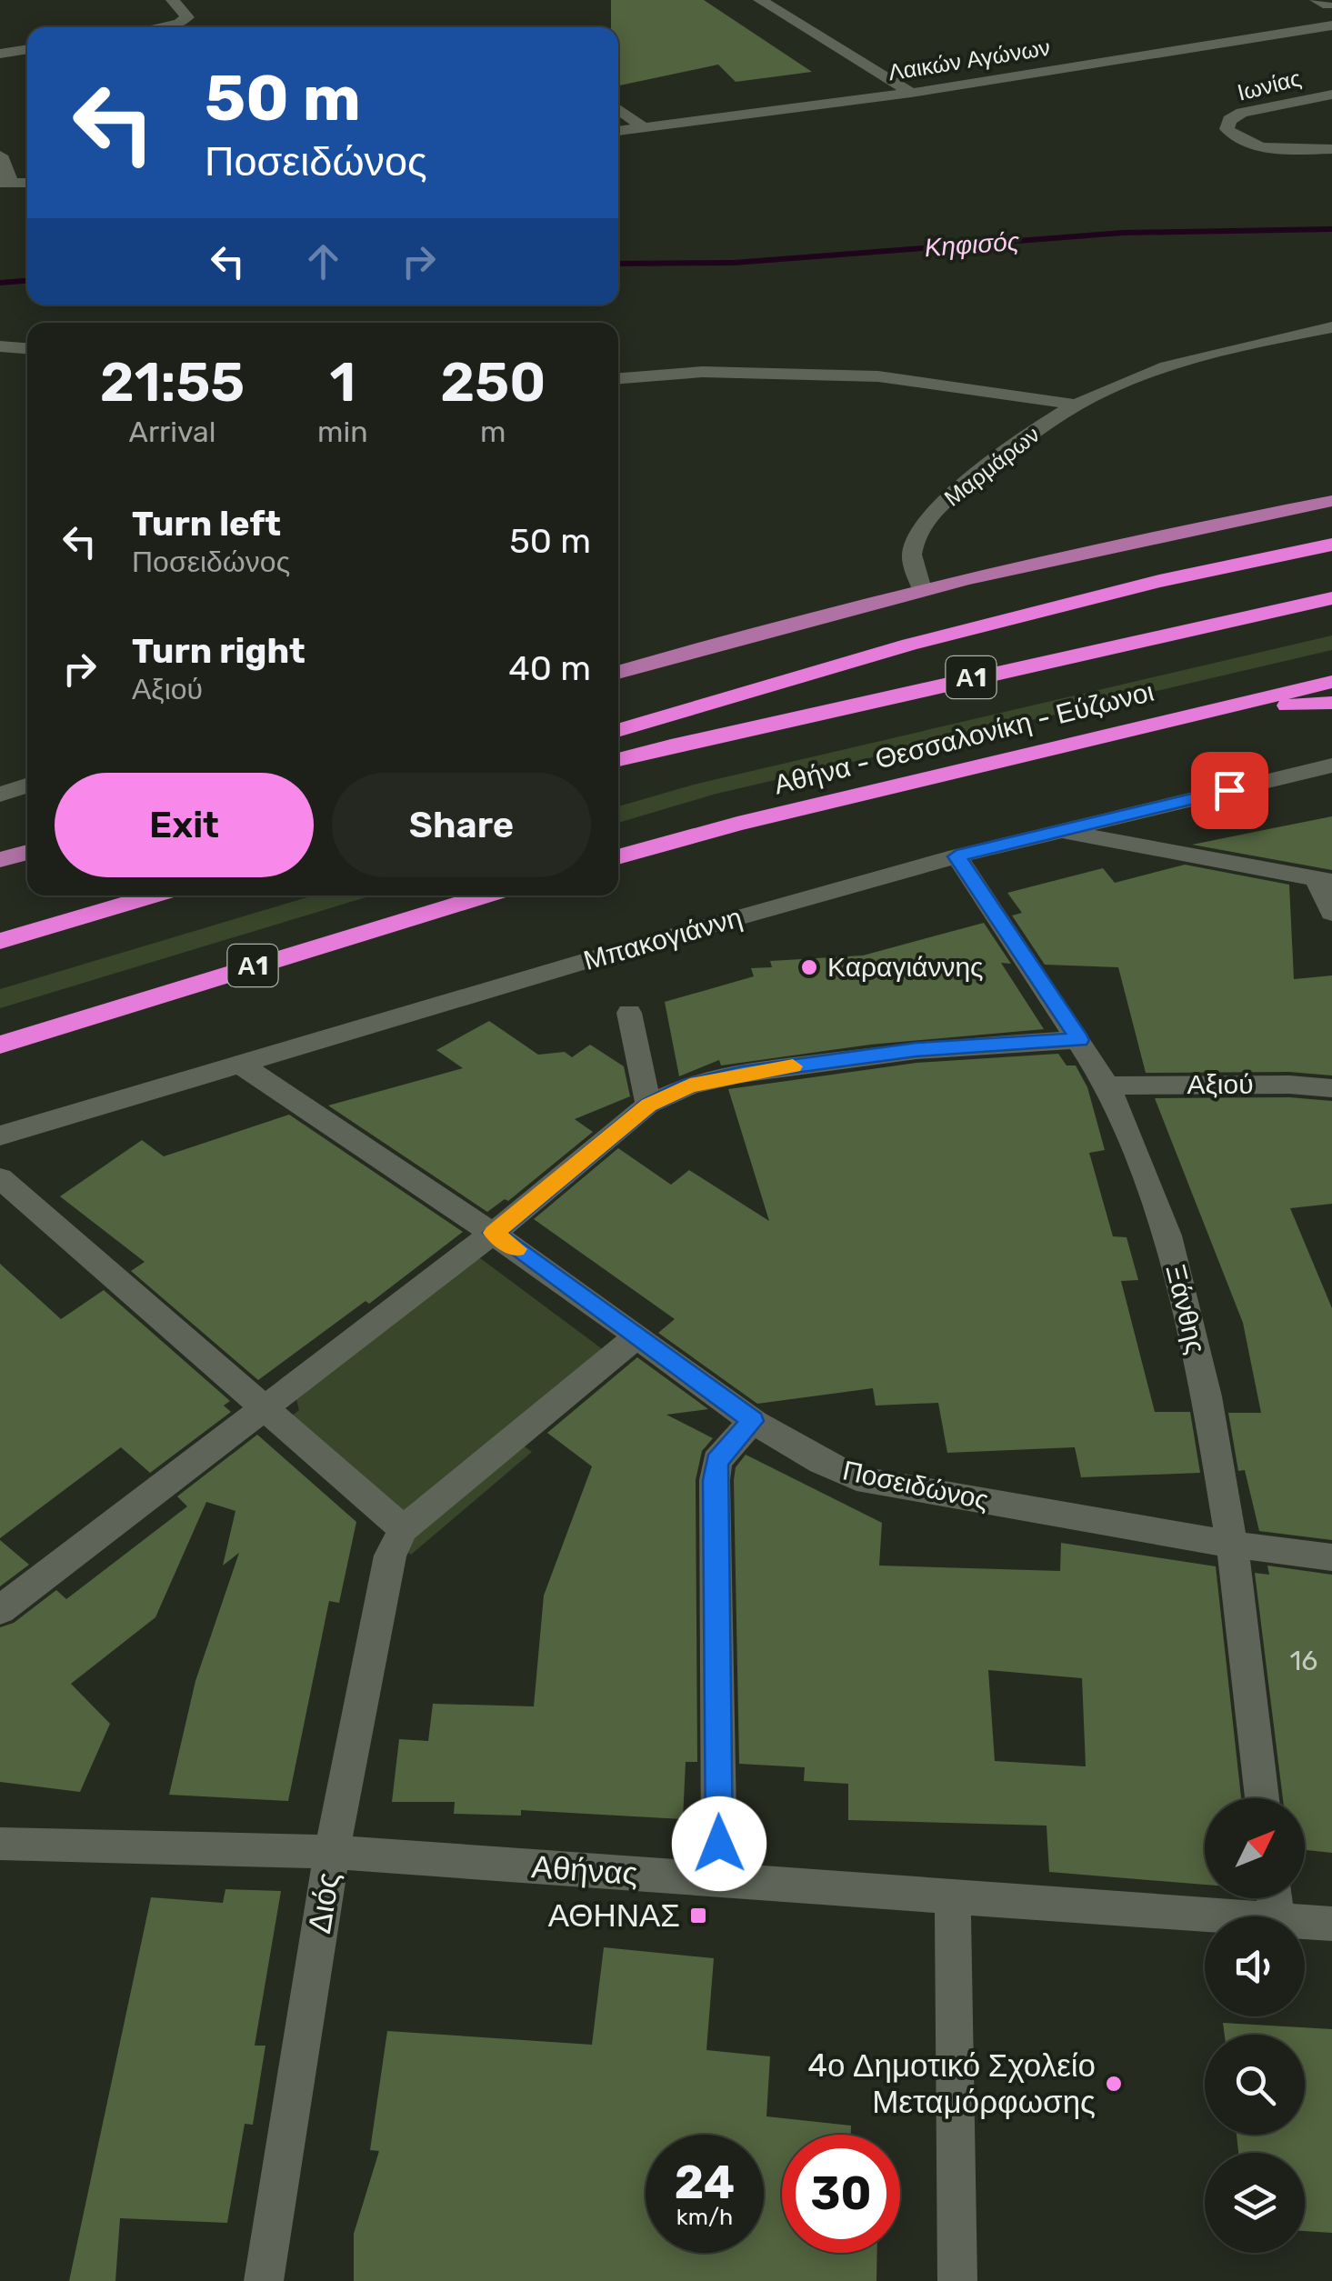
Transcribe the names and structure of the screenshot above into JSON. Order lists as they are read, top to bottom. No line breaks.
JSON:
{"streets":{"highway":["Α1","Αθήνα - Θεσσαλονίκη - Εύζωνοι"],"street":["Λαικών Αγώνων","Ιωνίας","Μαρμάρων","Μπακογιάννη","Αξιού","Ξάνθης","Ποσειδώνος","Αθήνας","Διός"]},"crossings":[["Μπακογιάννη","Ξάνθης"],["Μπακογιάννη","Ποσειδώνος"],["Αξιού","Ξάνθης"],["Ξάνθης","Ποσειδώνος"],["Αθήνας","Διός"]],"water":["Κηφισός"],"places":{"other":["Καραγιάννης","4ο Δημοτικό Σχολείο Μεταμόρφωσης"],"transit":["ΑΘΗΝΑΣ"]},"house_numbers":["16"],"north":"top right","page":{"turn":["50 m","Ποσειδώνος"],"eta":["21:55","Arrival","1","min","250","m"],"list":[{"name":"Turn left","note":"Ποσειδώνος","value":"50 m"},{"name":"Turn right","note":"Αξιού","value":"40 m"}],"buttons":["Exit","Share"],"speed":"24 km/h","limit":"30"}}
